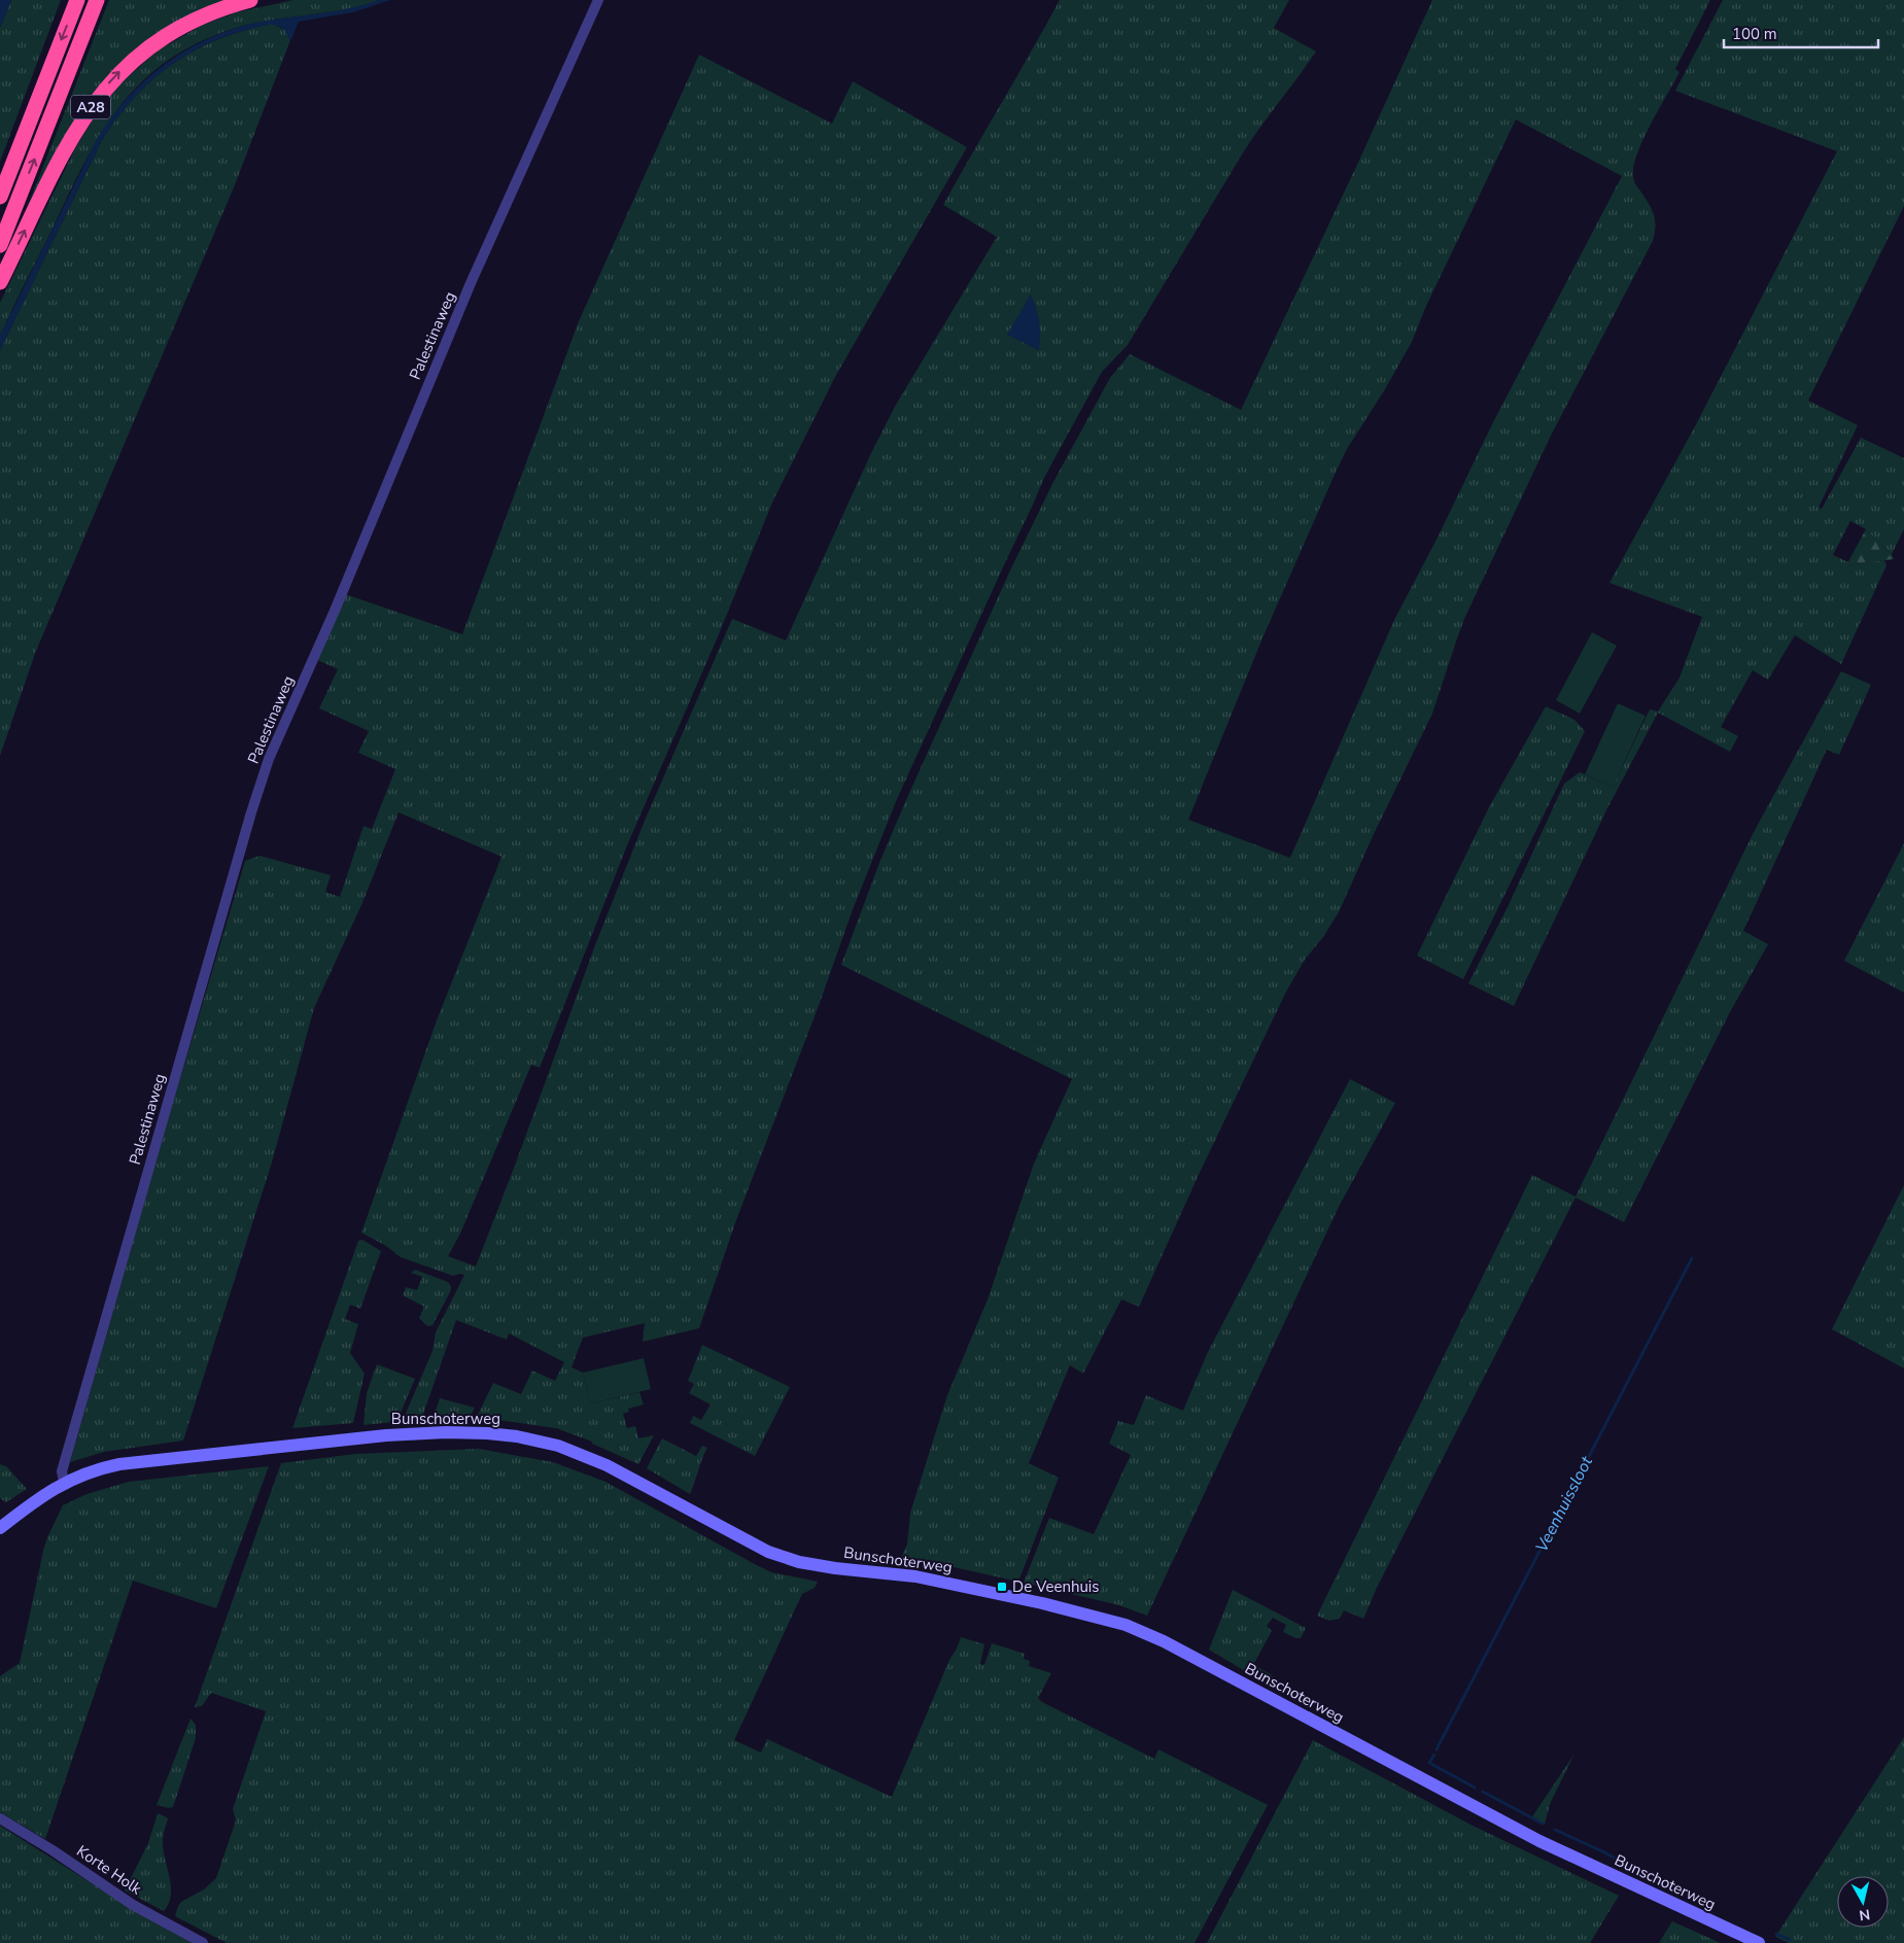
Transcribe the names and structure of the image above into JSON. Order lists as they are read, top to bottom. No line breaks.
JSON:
{"streets":{"highway":["A28"],"main road":["Bunschoterweg"],"street":["Palestinaweg","Korte Holk"]},"crossings":[["Palestinaweg","Bunschoterweg"]],"water":["Veenhuissloot"],"places":{"transit":["De Veenhuis"]},"scale_bar":"100 m","north":"bottom"}
